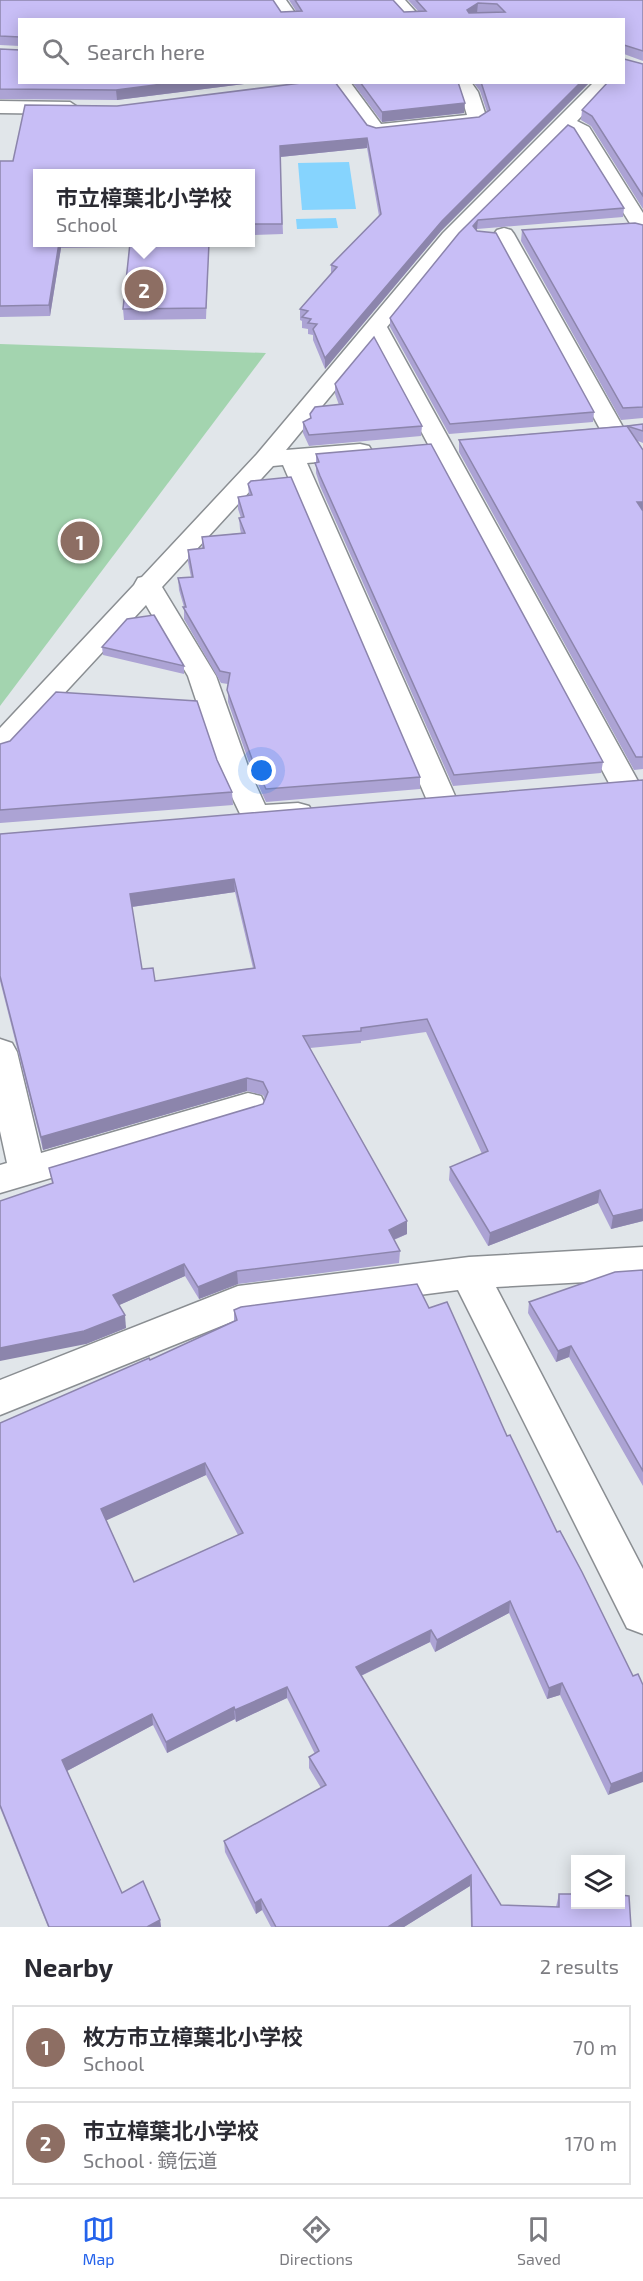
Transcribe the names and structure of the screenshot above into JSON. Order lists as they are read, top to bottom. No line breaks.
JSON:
{"page":{"search":"Search here","popup":["市立樟葉北小学校","School"],"pins":["2","1"],"heading":["Nearby","2 results"],"list":[{"mark":"1","name":"枚方市立樟葉北小学校","note":"School","value":"70 m"},{"mark":"2","name":"市立樟葉北小学校","note":"School · 鏡伝道","value":"170 m"}],"nav":["Map","Directions","Saved"]}}
